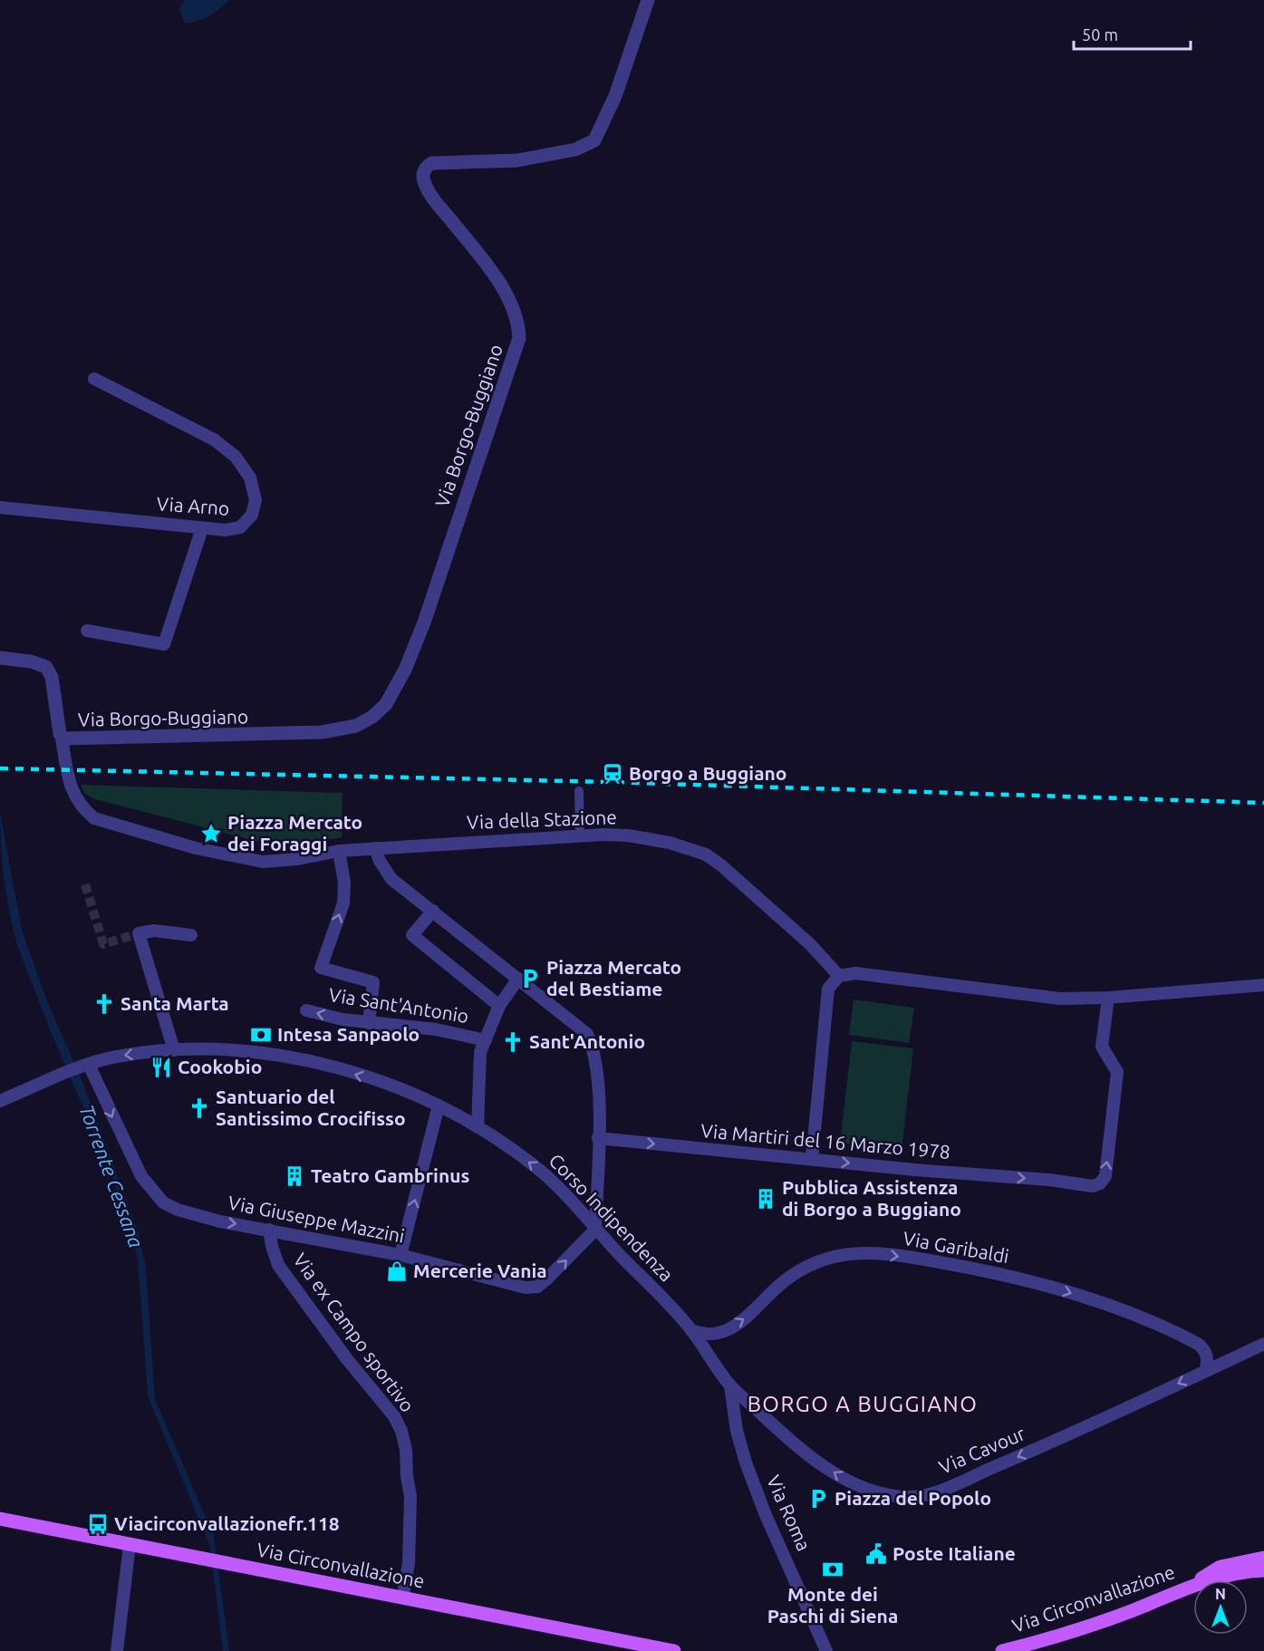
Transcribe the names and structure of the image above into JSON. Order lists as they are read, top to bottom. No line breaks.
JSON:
{"streets":{"main road":["Via Circonvallazione"],"street":["Via Borgo-Buggiano","Via Arno","Via della Stazione","Via Sant'Antonio","Via Martiri del 16 Marzo 1978","Corso Indipendenza","Via Giuseppe Mazzini","Via Garibaldi","Via ex Campo sportivo","Via Cavour","Via Roma"]},"crossings":[["Via Borgo-Buggiano","Via della Stazione"],["Corso Indipendenza","Via Giuseppe Mazzini"],["Corso Indipendenza","Via Garibaldi"],["Corso Indipendenza","Via Cavour"],["Corso Indipendenza","Via Roma"],["Via Giuseppe Mazzini","Via ex Campo sportivo"],["Via Garibaldi","Via Cavour"],["Via Cavour","Via Roma"]],"one_way":["Via Sant'Antonio","Corso Indipendenza","Via Giuseppe Mazzini","Via Garibaldi","Via Cavour"],"districts":["BORGO A BUGGIANO"],"water":["Torrente Cessana"],"places":{"station":["Borgo a Buggiano"],"place":["Piazza Mercato dei Foraggi"],"parking":["Piazza Mercato del Bestiame","Piazza del Popolo"],"church":["Santa Marta","Sant'Antonio","Santuario del Santissimo Crocifisso"],"bank":["Intesa Sanpaolo","Monte dei Paschi di Siena"],"restaurant":["Cookobio"],"building":["Teatro Gambrinus","Pubblica Assistenza di Borgo a Buggiano"],"shop":["Mercerie Vania"],"bus stop":["Viacirconvallazionefr.118"],"public building":["Poste Italiane"]},"scale_bar":"50 m","north":"top"}
